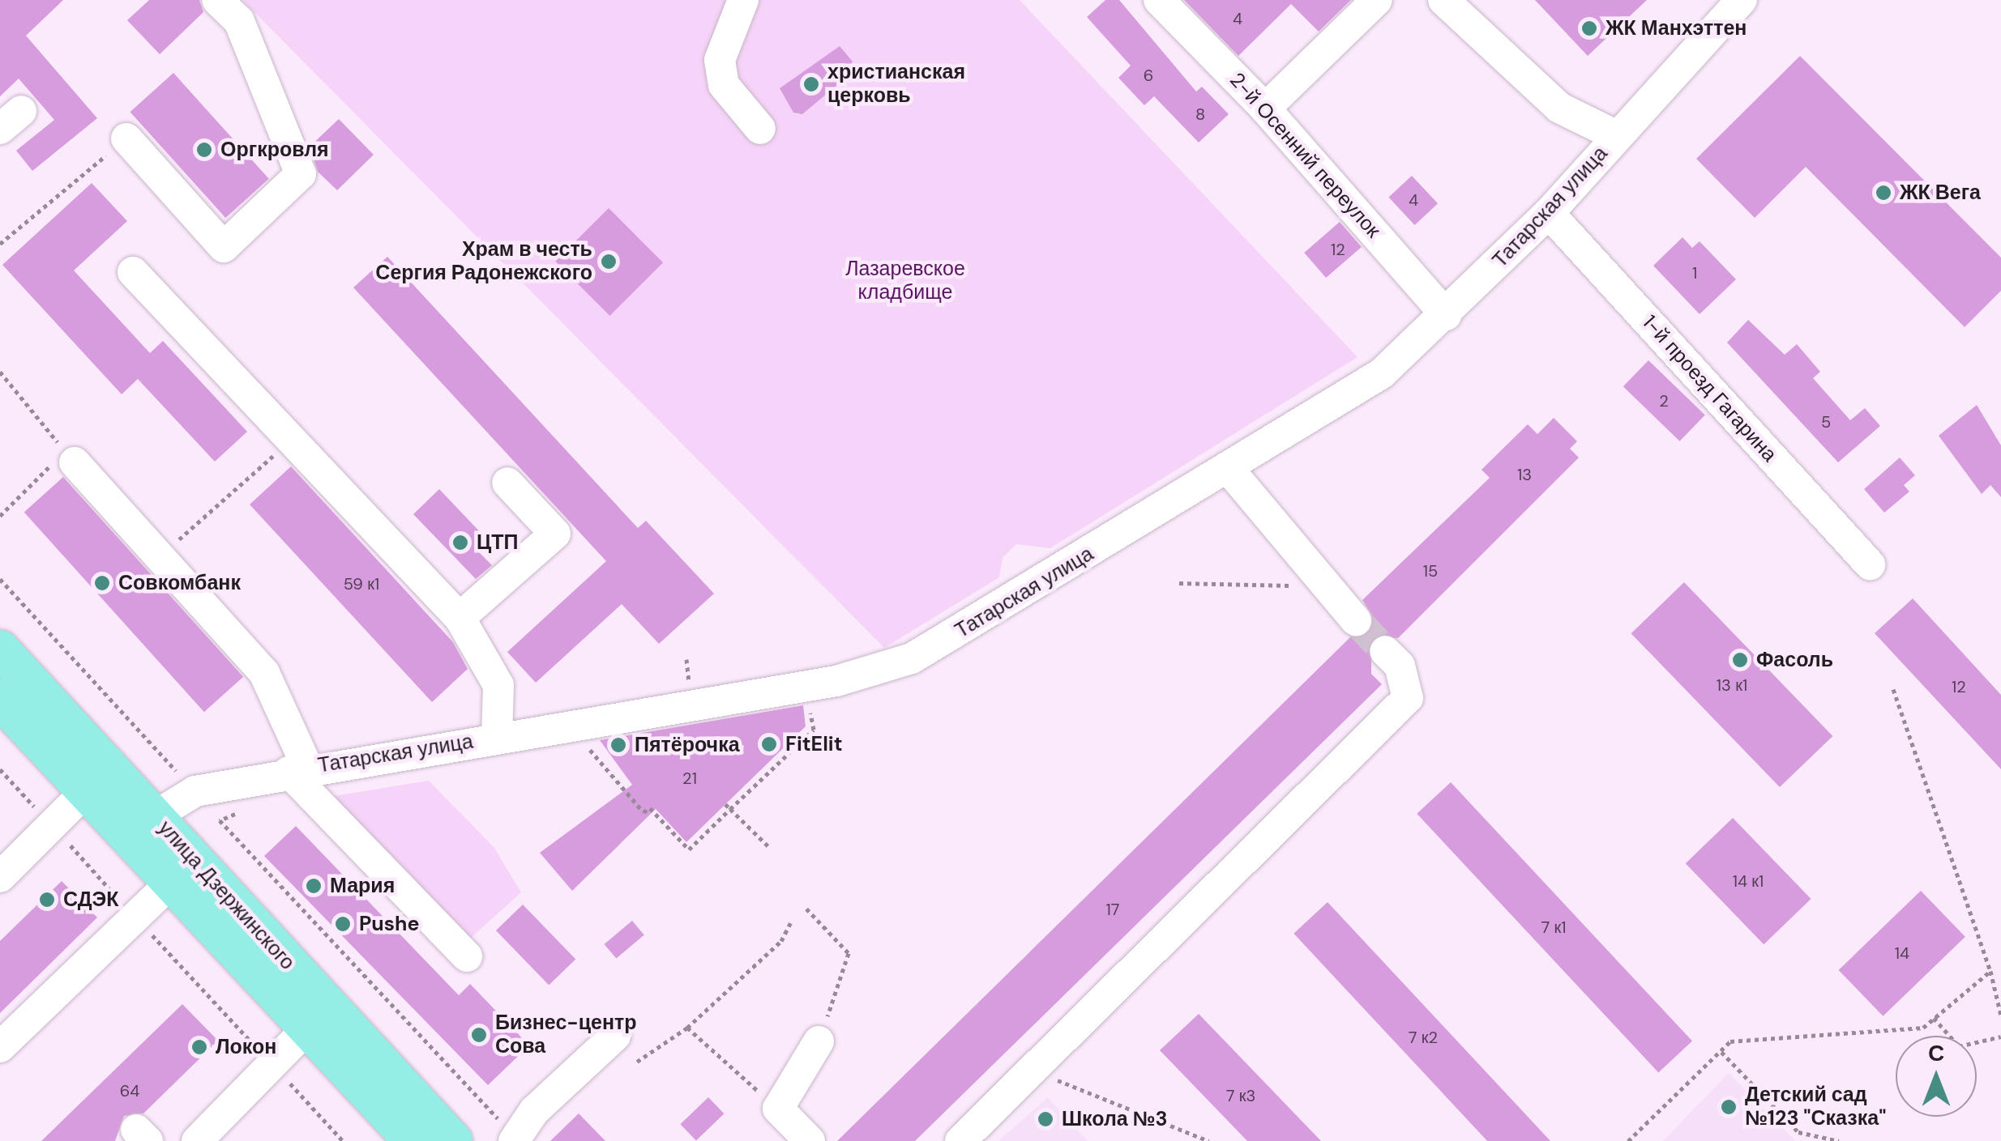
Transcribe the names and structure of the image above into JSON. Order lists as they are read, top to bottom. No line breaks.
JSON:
{"streets":{"main road":["улица Дзержинского"],"street":["2-й Осенний переулок","Татарская улица","1-й проезд Гагарина"]},"crossings":[["2-й Осенний переулок","Татарская улица"],["Татарская улица","1-й проезд Гагарина"],["Татарская улица","улица Дзержинского"]],"parks":["Лазаревское кладбище"],"places":["ЖК Манхэттен","христианская церковь","Оргкровля","ЖК Вега","Храм в честь Сергия Радонежского","ЦТП","Совкомбанк","Фасоль","FitElit","Пятёрочка","Мария","СДЭК","Pushe","Бизнес-центр Сова","Локон","Детский сад №123 \"Сказка\"","Школа №3"],"house_numbers":["4","6","8","4","12","1","2","5","13","15","59 к1","13 к1","12","21","14 к1","17","7 к1","14","7 к2","64","7 к3"],"north":"top"}
